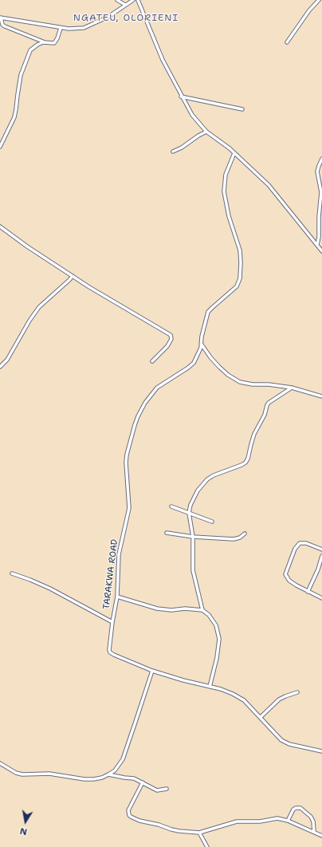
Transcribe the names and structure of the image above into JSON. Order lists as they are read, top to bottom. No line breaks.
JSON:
{"streets":{"street":["TARAKWA ROAD"]},"districts":["NGATEU, OLORIENI"],"north":"bottom"}
